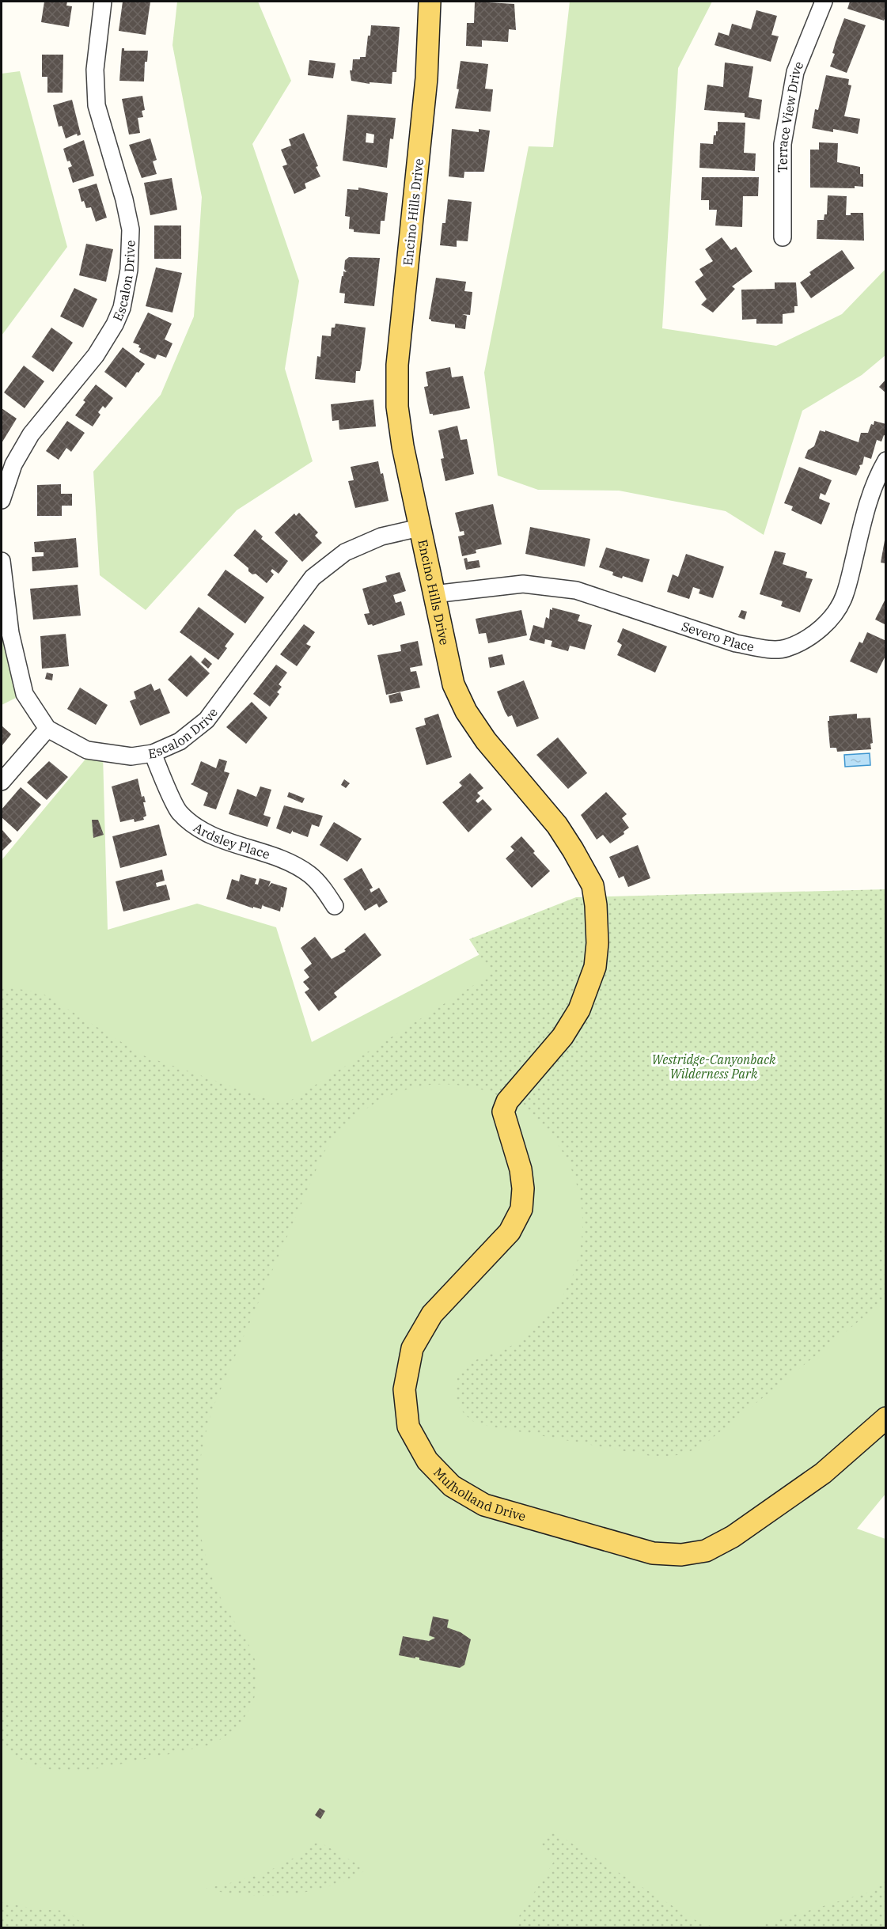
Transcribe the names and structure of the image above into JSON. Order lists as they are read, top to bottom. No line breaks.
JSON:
{"streets":{"main road":["Encino Hills Drive","Mulholland Drive"],"street":["Terrace View Drive","Escalon Drive","Severo Place","Ardsley Place"]},"crossings":[["Encino Hills Drive","Escalon Drive"],["Encino Hills Drive","Severo Place"],["Encino Hills Drive","Mulholland Drive"],["Escalon Drive","Ardsley Place"]],"parks":["Westridge-Canyonback Wilderness Park"]}
